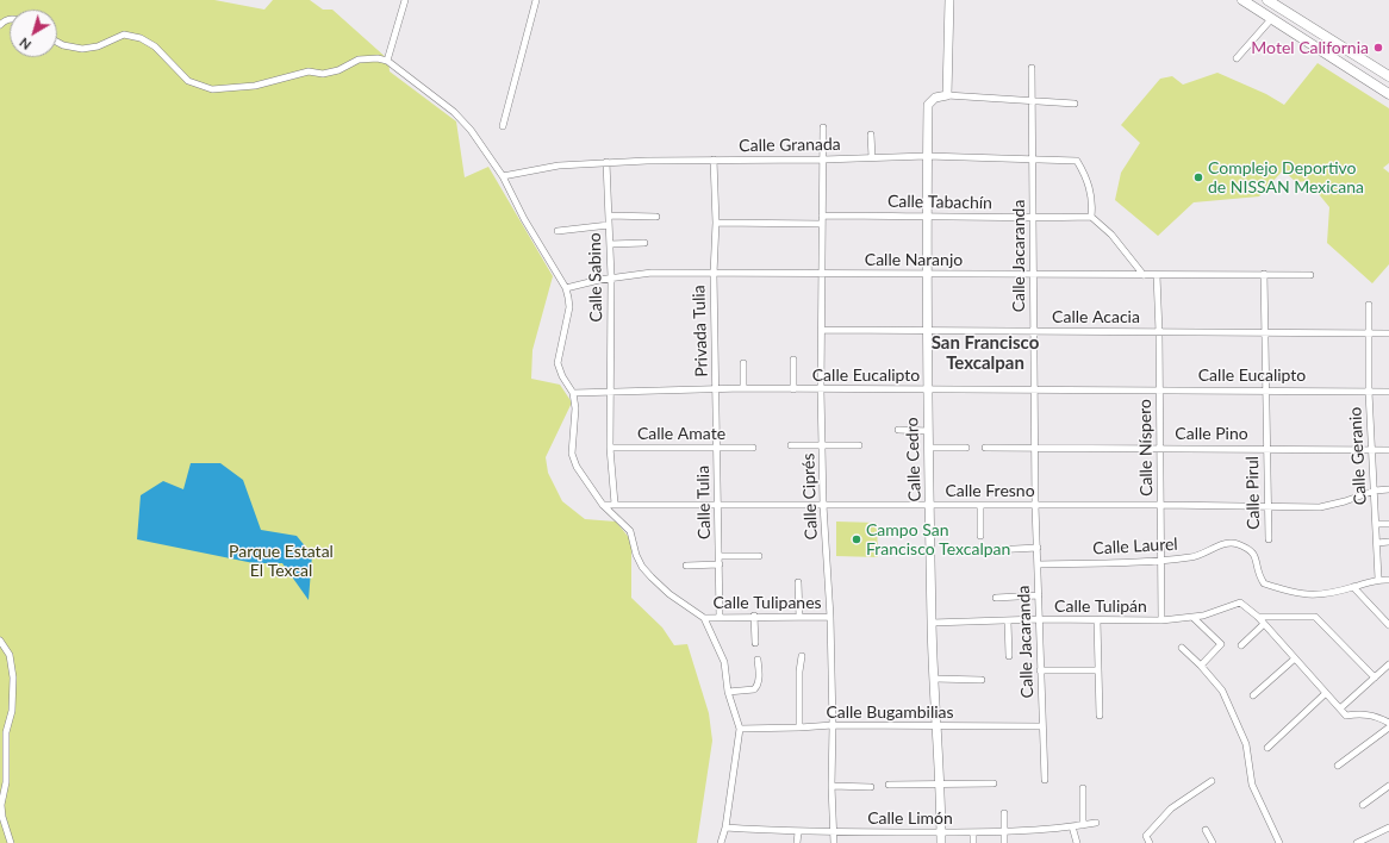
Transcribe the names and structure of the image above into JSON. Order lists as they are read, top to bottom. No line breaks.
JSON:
{"streets":{"street":["Calle Granada","Calle Tabachín","Calle Jacaranda","Calle Naranjo","Calle Sabino","Calle Acacia","Privada Tulia","Calle Eucalipto","Calle Amate","Calle Pino","Calle Níspero","Calle Geranio","Calle Cedro","Calle Fresno","Calle Pirul","Calle Ciprés","Calle Tulia","Calle Laurel","Calle Tulipanes","Calle Tulipán","Calle Bugambilias","Calle Limón"]},"crossings":[["Calle Granada","Calle Tabachín"],["Calle Granada","Calle Jacaranda"],["Calle Granada","Calle Sabino"],["Calle Granada","Calle Cedro"],["Calle Granada","Calle Ciprés"],["Calle Tabachín","Calle Jacaranda"],["Calle Tabachín","Calle Cedro"],["Calle Tabachín","Calle Ciprés"],["Calle Jacaranda","Calle Naranjo"],["Calle Jacaranda","Calle Acacia"],["Calle Jacaranda","Calle Eucalipto"],["Calle Jacaranda","Calle Pino"],["Calle Jacaranda","Calle Fresno"],["Calle Jacaranda","Calle Laurel"],["Calle Jacaranda","Calle Tulipán"],["Calle Jacaranda","Calle Bugambilias"],["Calle Naranjo","Calle Sabino"],["Calle Naranjo","Privada Tulia"],["Calle Naranjo","Calle Níspero"],["Calle Naranjo","Calle Cedro"],["Calle Naranjo","Calle Pirul"],["Calle Naranjo","Calle Ciprés"],["Calle Sabino","Calle Eucalipto"],["Calle Sabino","Calle Amate"],["Calle Sabino","Calle Fresno"],["Calle Acacia","Calle Níspero"],["Calle Acacia","Calle Geranio"],["Calle Acacia","Calle Cedro"],["Calle Acacia","Calle Pirul"],["Calle Acacia","Calle Ciprés"],["Privada Tulia","Calle Eucalipto"],["Privada Tulia","Calle Tulia"],["Calle Eucalipto","Calle Níspero"],["Calle Eucalipto","Calle Geranio"],["Calle Eucalipto","Calle Cedro"],["Calle Eucalipto","Calle Pirul"],["Calle Eucalipto","Calle Ciprés"],["Calle Eucalipto","Calle Tulia"],["Calle Amate","Calle Tulia"],["Calle Pino","Calle Níspero"],["Calle Pino","Calle Geranio"],["Calle Pino","Calle Pirul"],["Calle Níspero","Calle Fresno"],["Calle Níspero","Calle Laurel"],["Calle Níspero","Calle Tulipán"],["Calle Geranio","Calle Fresno"],["Calle Cedro","Calle Fresno"],["Calle Cedro","Calle Tulipán"],["Calle Cedro","Calle Bugambilias"],["Calle Cedro","Calle Limón"],["Calle Fresno","Calle Pirul"],["Calle Fresno","Calle Ciprés"],["Calle Fresno","Calle Tulia"],["Calle Ciprés","Calle Tulipanes"],["Calle Ciprés","Calle Bugambilias"],["Calle Ciprés","Calle Limón"],["Calle Tulia","Calle Tulipanes"]],"districts":["San Francisco Texcalpan"],"parks":["Parque Estatal El Texcal"],"places":["Motel California","Complejo Deportivo de NISSAN Mexicana","Campo San Francisco Texcalpan"],"north":"bottom left"}
